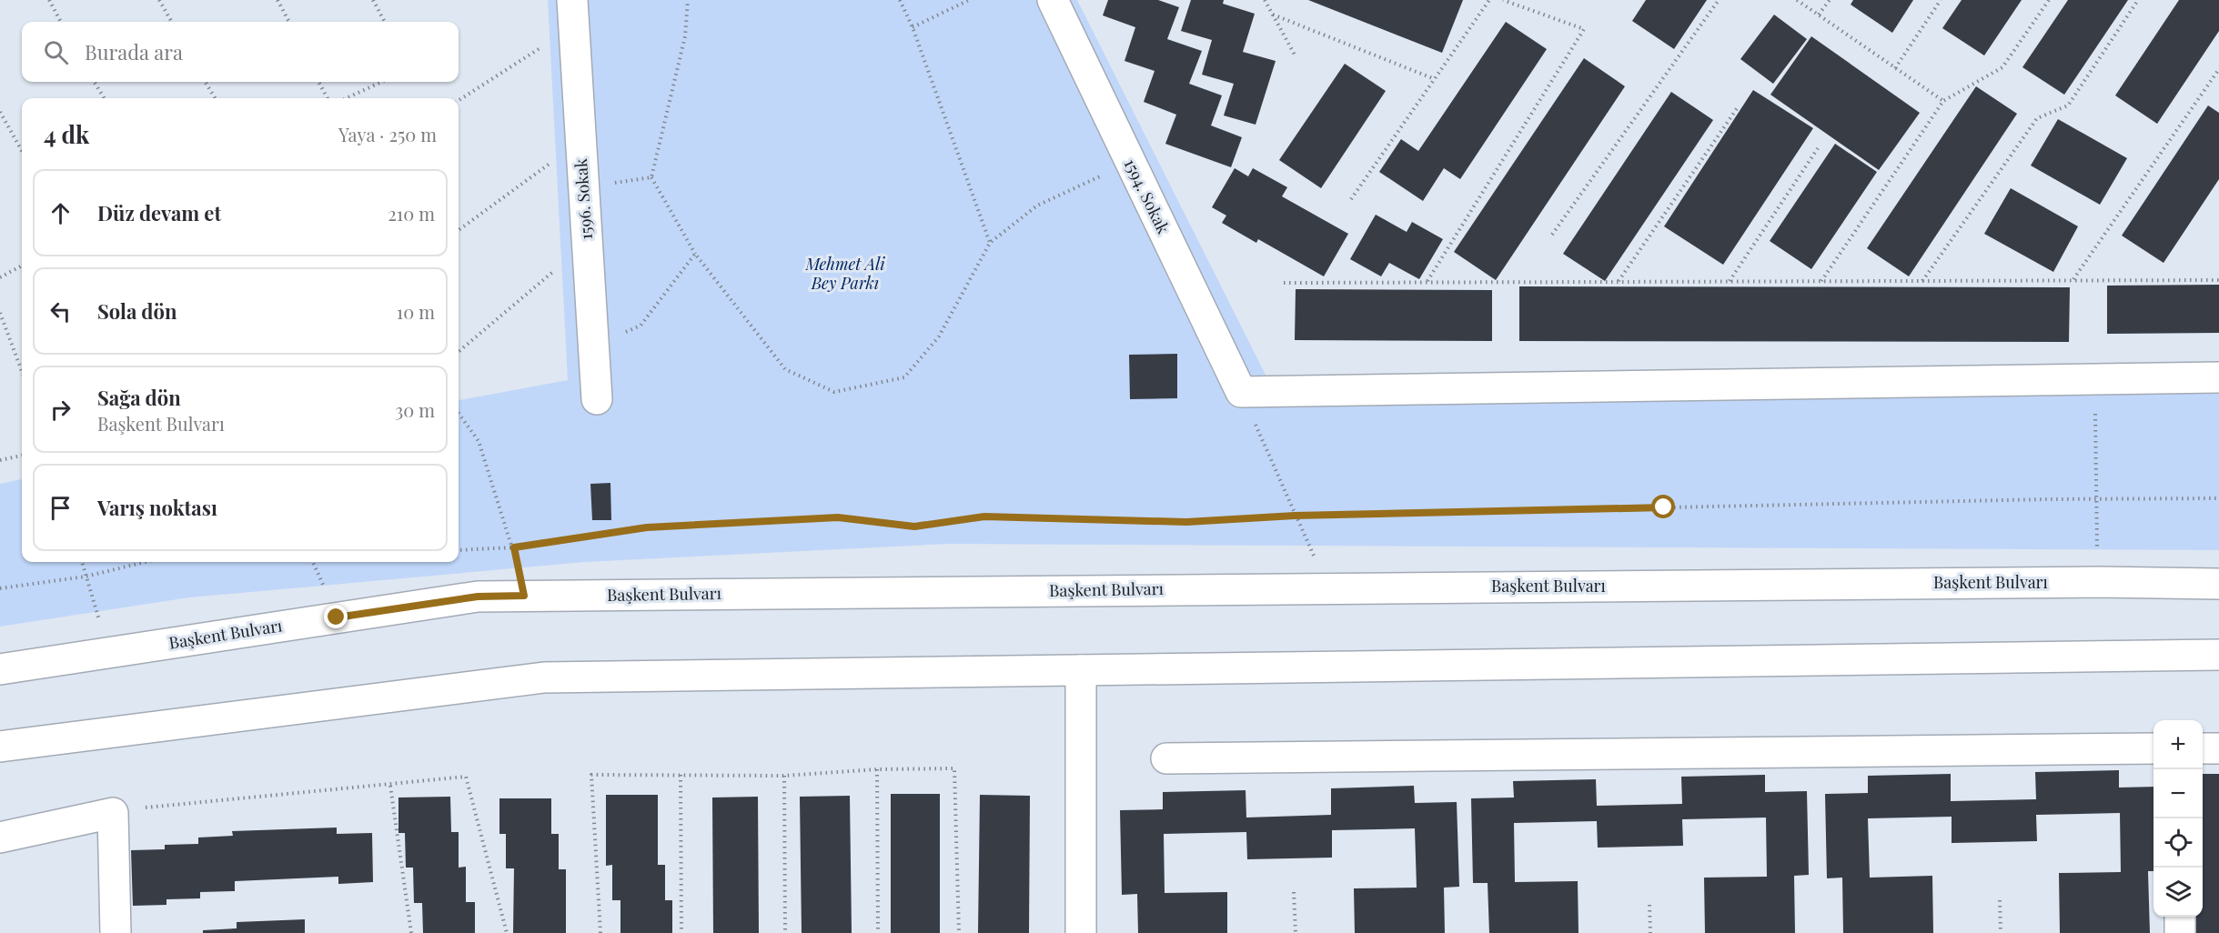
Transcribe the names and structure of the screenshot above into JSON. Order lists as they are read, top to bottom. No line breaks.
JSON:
{"streets":{"main road":["1594. Sokak","1596. Sokak","Başkent Bulvarı"]},"parks":["Mehmet Ali Bey Parkı"],"page":{"search":"Burada ara","heading":["4 dk","Yaya · 250 m"],"list":[["Düz devam et","210 m"],["Sola dön","10 m"],["Sağa dön","Başkent Bulvarı","30 m"],"Varış noktası"],"map_buttons":["+","−"]}}
